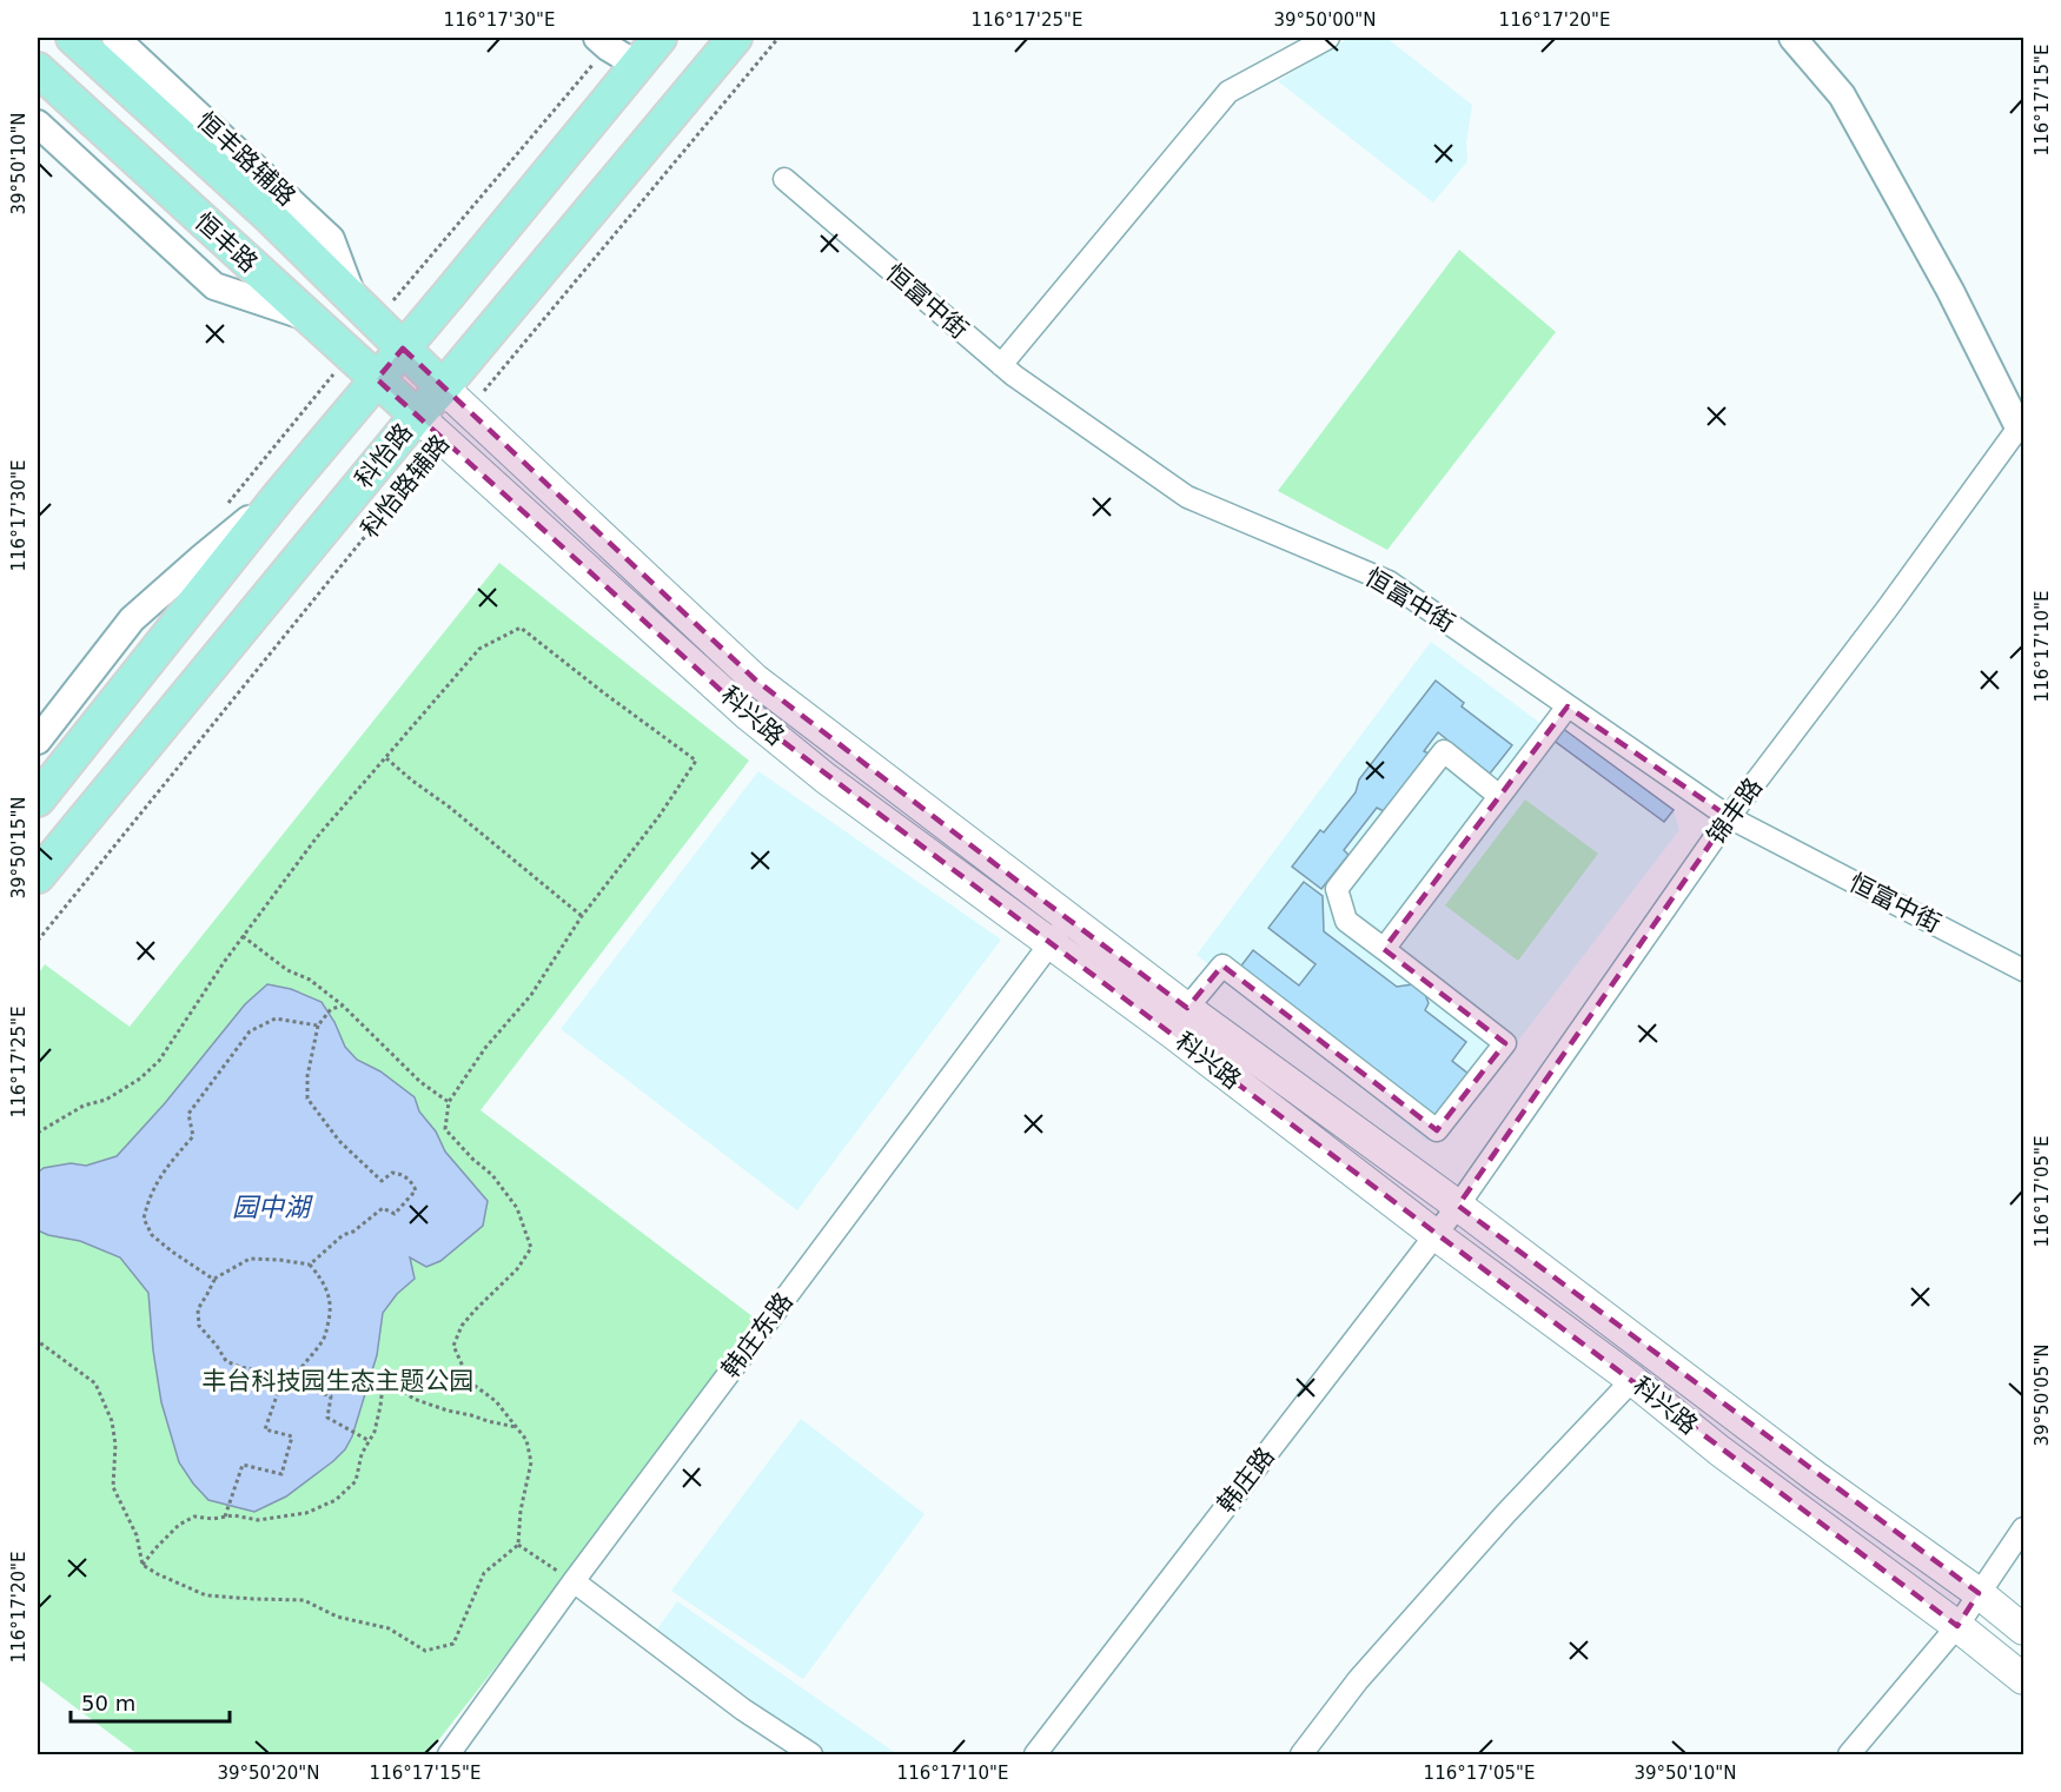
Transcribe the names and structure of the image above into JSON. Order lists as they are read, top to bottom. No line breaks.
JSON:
{"streets":{"main road":["恒丰路","科怡路","科兴路"],"street":["恒丰路辅路","恒富中街","锦丰路","韩庄东路","韩庄路"],"path":["科怡路辅路"]},"crossings":[["恒丰路辅路","恒丰路"],["恒丰路","科怡路"],["恒丰路","科兴路"],["恒富中街","锦丰路"],["科怡路","科兴路"],["科怡路辅路","科兴路"],["科兴路","锦丰路"],["科兴路","韩庄东路"],["科兴路","韩庄路"],["锦丰路","韩庄路"]],"water":["园中湖"],"parks":["丰台科技园生态主题公园"],"scale_bar":"50 m","coordinates":["116°17'30\"E","116°17'25\"E","39°50'00\"N","116°17'20\"E","116°17'15\"E","39°50'10\"N","116°17'10\"E","39°50'15\"N","116°17'05\"E","39°50'05\"N","39°50'20\"N"]}
